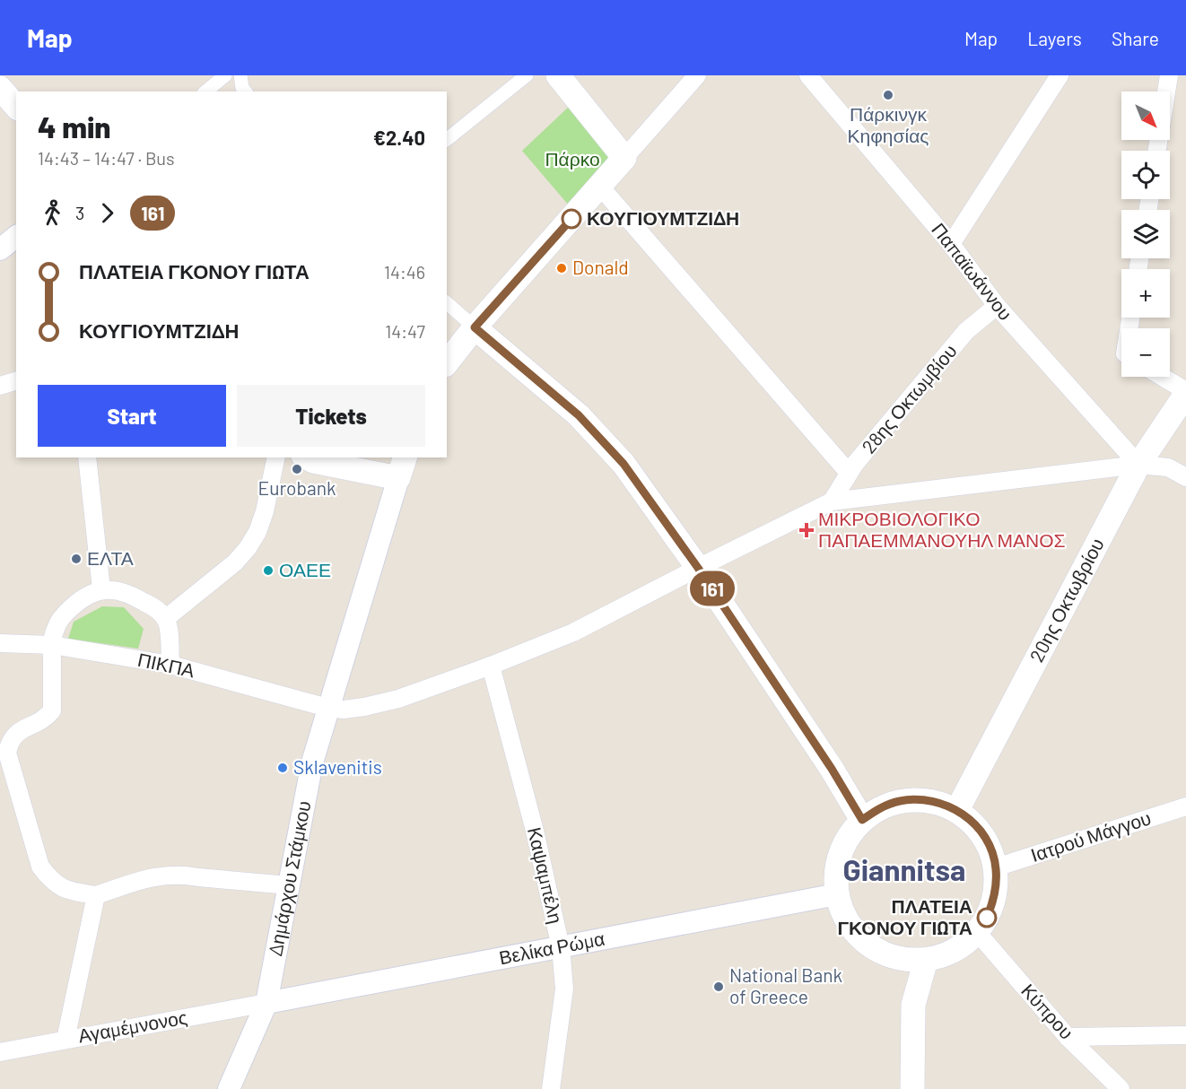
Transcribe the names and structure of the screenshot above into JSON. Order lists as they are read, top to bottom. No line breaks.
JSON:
{"streets":{"main road":["20ης Οκτωβρίου"],"street":["Παπαϊωάννου","28ης Οκτωμβίου","ΠΙΚΠΑ","Ιατρού Μάγγου","Καψαμπέλη","Δημάρχου Στάμκου","Βελίκα Ρώμα","Κύπρου","Αγαμέμνονος"]},"crossings":[["Παπαϊωάννου","28ης Οκτωμβίου"],["Παπαϊωάννου","20ης Οκτωβρίου"],["28ης Οκτωμβίου","ΠΙΚΠΑ"],["20ης Οκτωβρίου","Ιατρού Μάγγου"],["20ης Οκτωβρίου","Βελίκα Ρώμα"],["20ης Οκτωβρίου","Κύπρου"],["ΠΙΚΠΑ","Καψαμπέλη"],["ΠΙΚΠΑ","Δημάρχου Στάμκου"],["Ιατρού Μάγγου","Βελίκα Ρώμα"],["Ιατρού Μάγγου","Κύπρου"],["Καψαμπέλη","Βελίκα Ρώμα"],["Δημάρχου Στάμκου","Βελίκα Ρώμα"],["Δημάρχου Στάμκου","Αγαμέμνονος"],["Βελίκα Ρώμα","Κύπρου"],["Βελίκα Ρώμα","Αγαμέμνονος"]],"districts":["Giannitsa"],"parks":["Πάρκο"],"places":{"other":["Πάρκινγκ Κηφησίας","ΚΟΥΓΙΟΥΜΤΖΙΔΗ","Donald","Eurobank","ΕΛΤΑ","ΟΑΕΕ","Sklavenitis","ΠΛΑΤΕΙΑ ΓΚΟΝΟΥ ΓΙΩΤΑ","National Bank of Greece"],"health":["ΜΙΚΡΟΒΙΟΛΟΓΙΚΟ ΠΑΠΑΕΜΜΑΝΟΥΗΛ ΜΑΝΟΣ"]},"lines":["bus line 161"],"north":"bottom right","page":{"header":"Map","nav":["Map","Layers","Share"],"on_map":"161","map_buttons":["+","−"],"heading":["4 min","14:43 – 14:47 · Bus","€2.40"],"legs":["3","161"],"list":[{"name":"ΠΛΑΤΕΙΑ ΓΚΟΝΟΥ ΓΙΩΤΑ","value":"14:46"},{"name":"ΚΟΥΓΙΟΥΜΤΖΙΔΗ","value":"14:47"}],"buttons":["Start","Tickets"]}}
